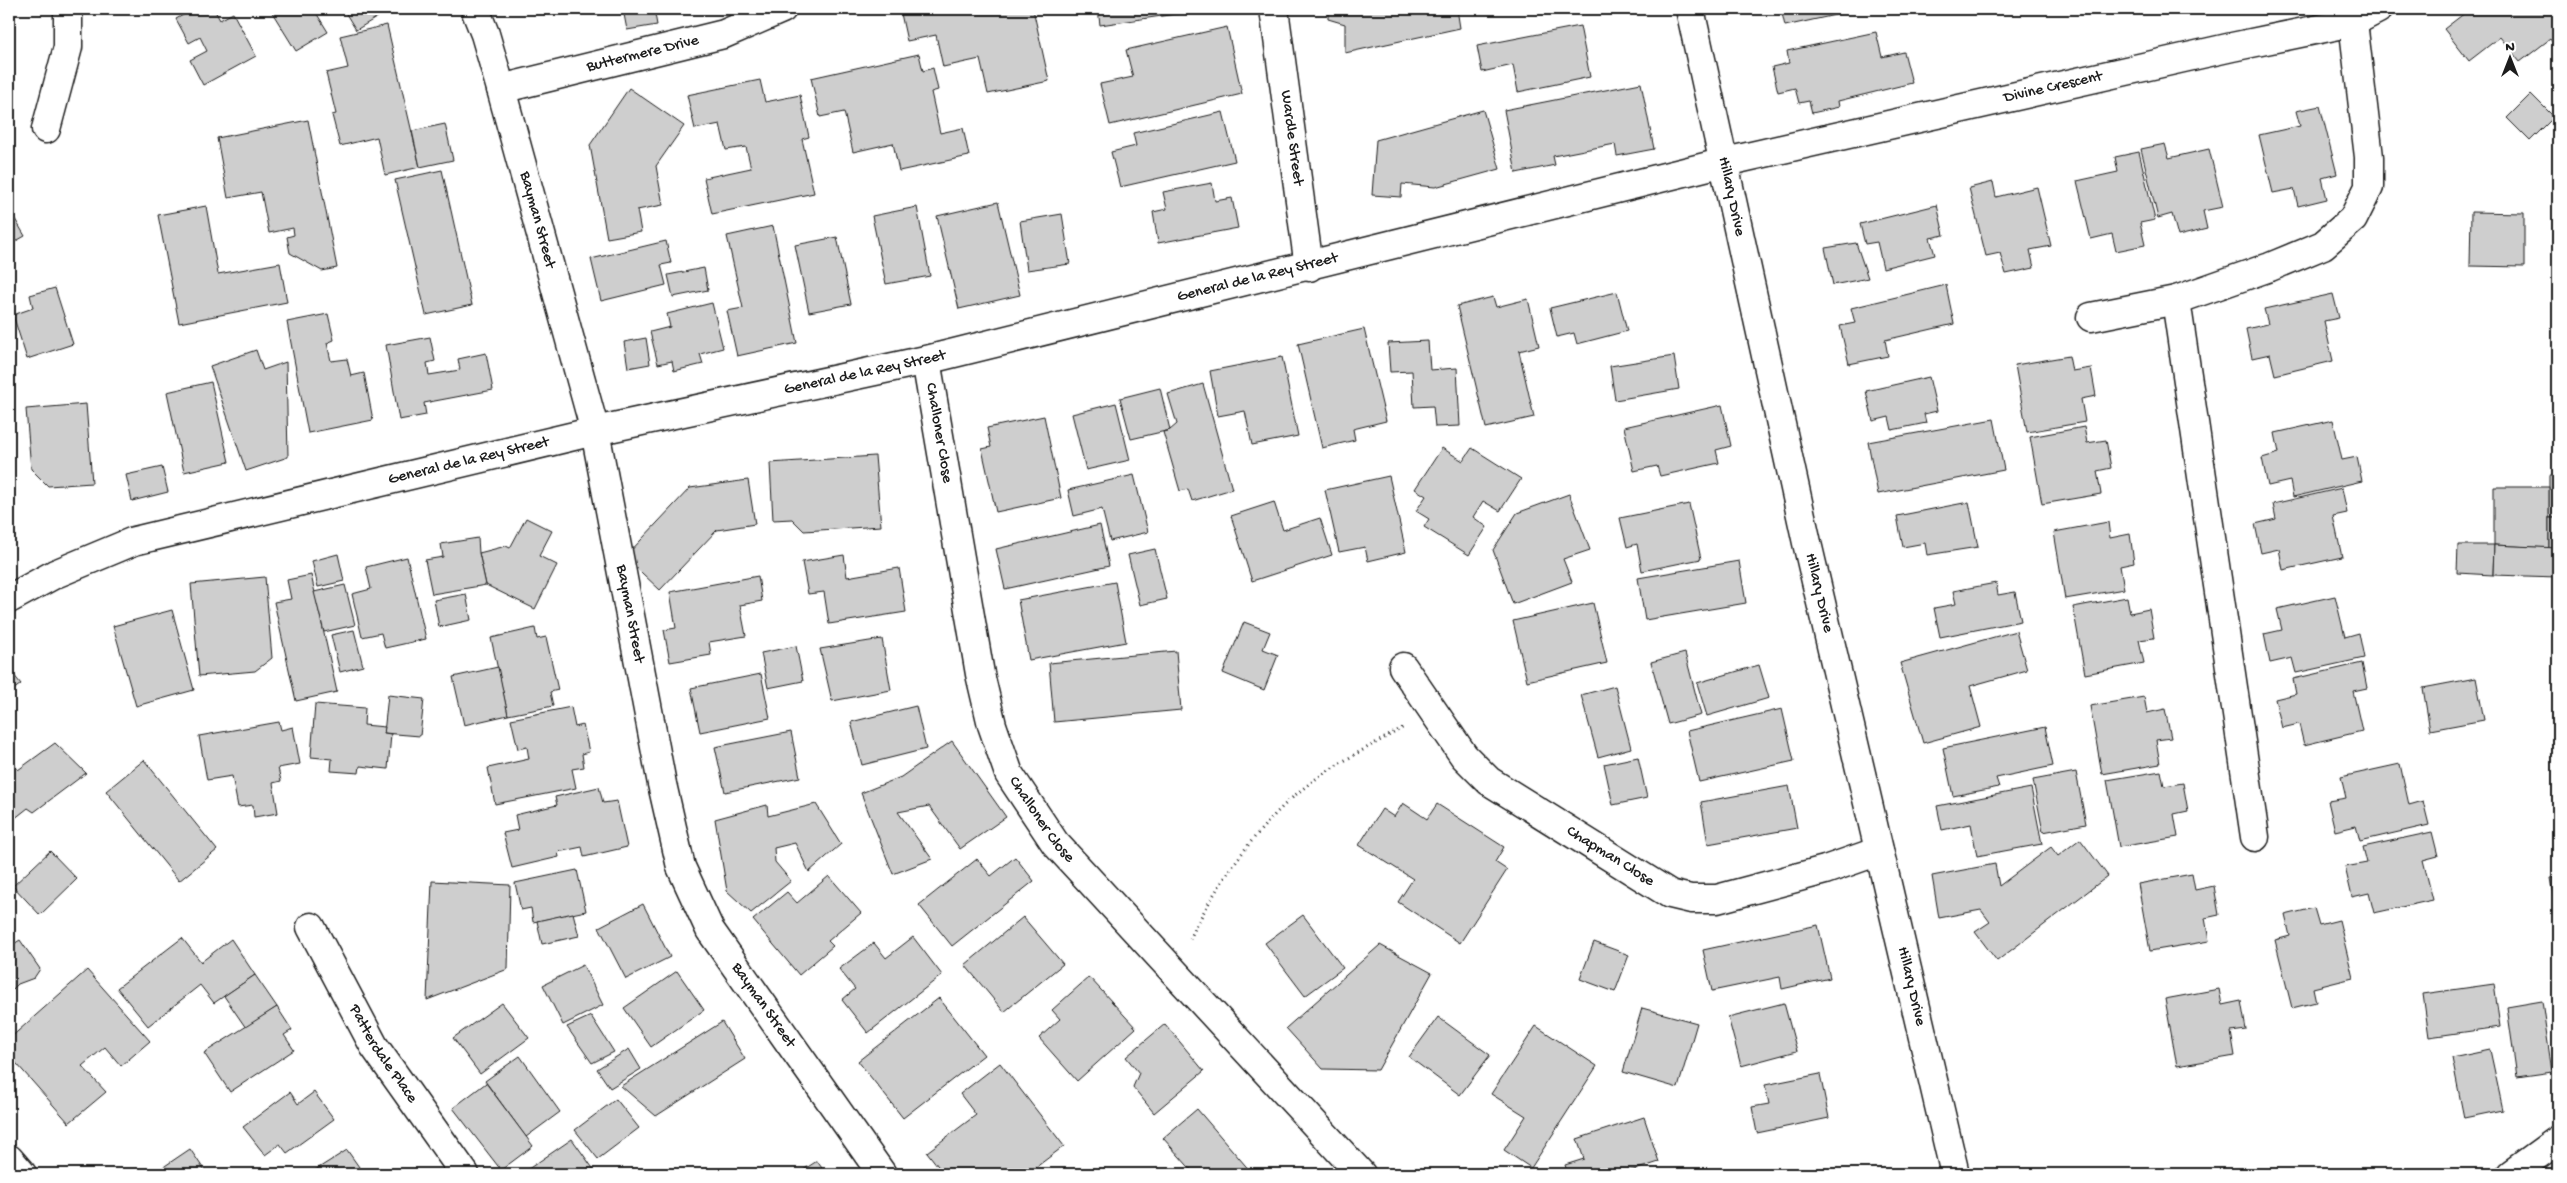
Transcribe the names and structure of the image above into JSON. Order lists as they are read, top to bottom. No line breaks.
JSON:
{"streets":{"street":["Buttermere Drive","Divine Crescent","Wardle Street","Hillary Drive","Bayman Street","General de la Rey Street","Challoner Close","Chapman Close","Patterdale Place"]},"crossings":[["Buttermere Drive","Bayman Street"],["Divine Crescent","Hillary Drive"],["Divine Crescent","General de la Rey Street"],["Wardle Street","General de la Rey Street"],["Hillary Drive","General de la Rey Street"],["Hillary Drive","Chapman Close"],["Bayman Street","General de la Rey Street"],["General de la Rey Street","Challoner Close"]],"north":"top"}
